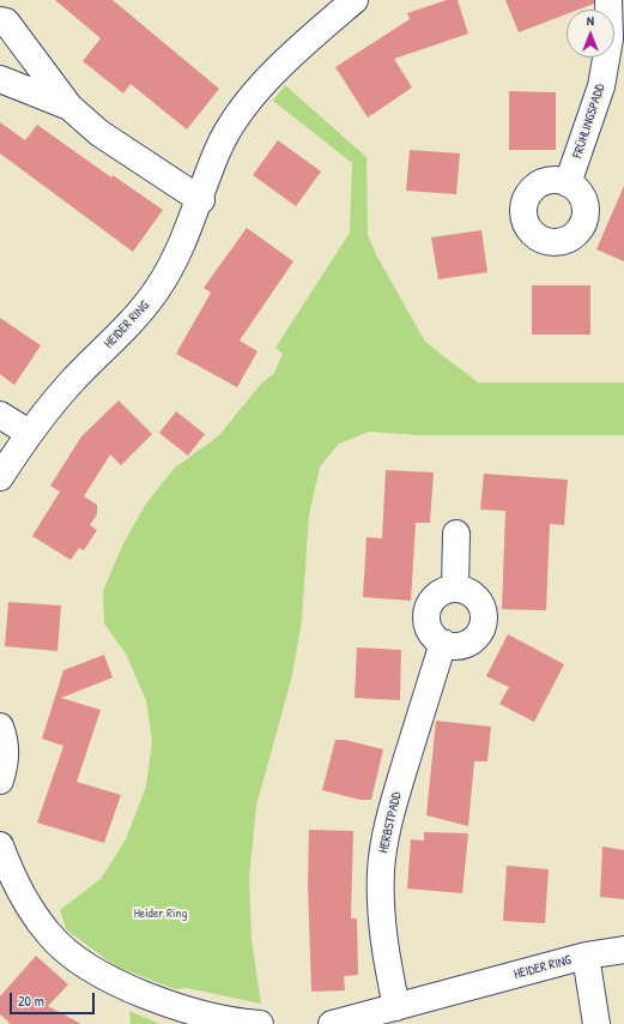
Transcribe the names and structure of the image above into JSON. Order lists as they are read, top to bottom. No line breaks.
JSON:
{"streets":{"street":["FRÜHLINGSPADD","HEIDER RING","HERBSTPADD"]},"crossings":[["HEIDER RING","HERBSTPADD"]],"parks":["Heider Ring"],"scale_bar":"20 m","north":"top"}
